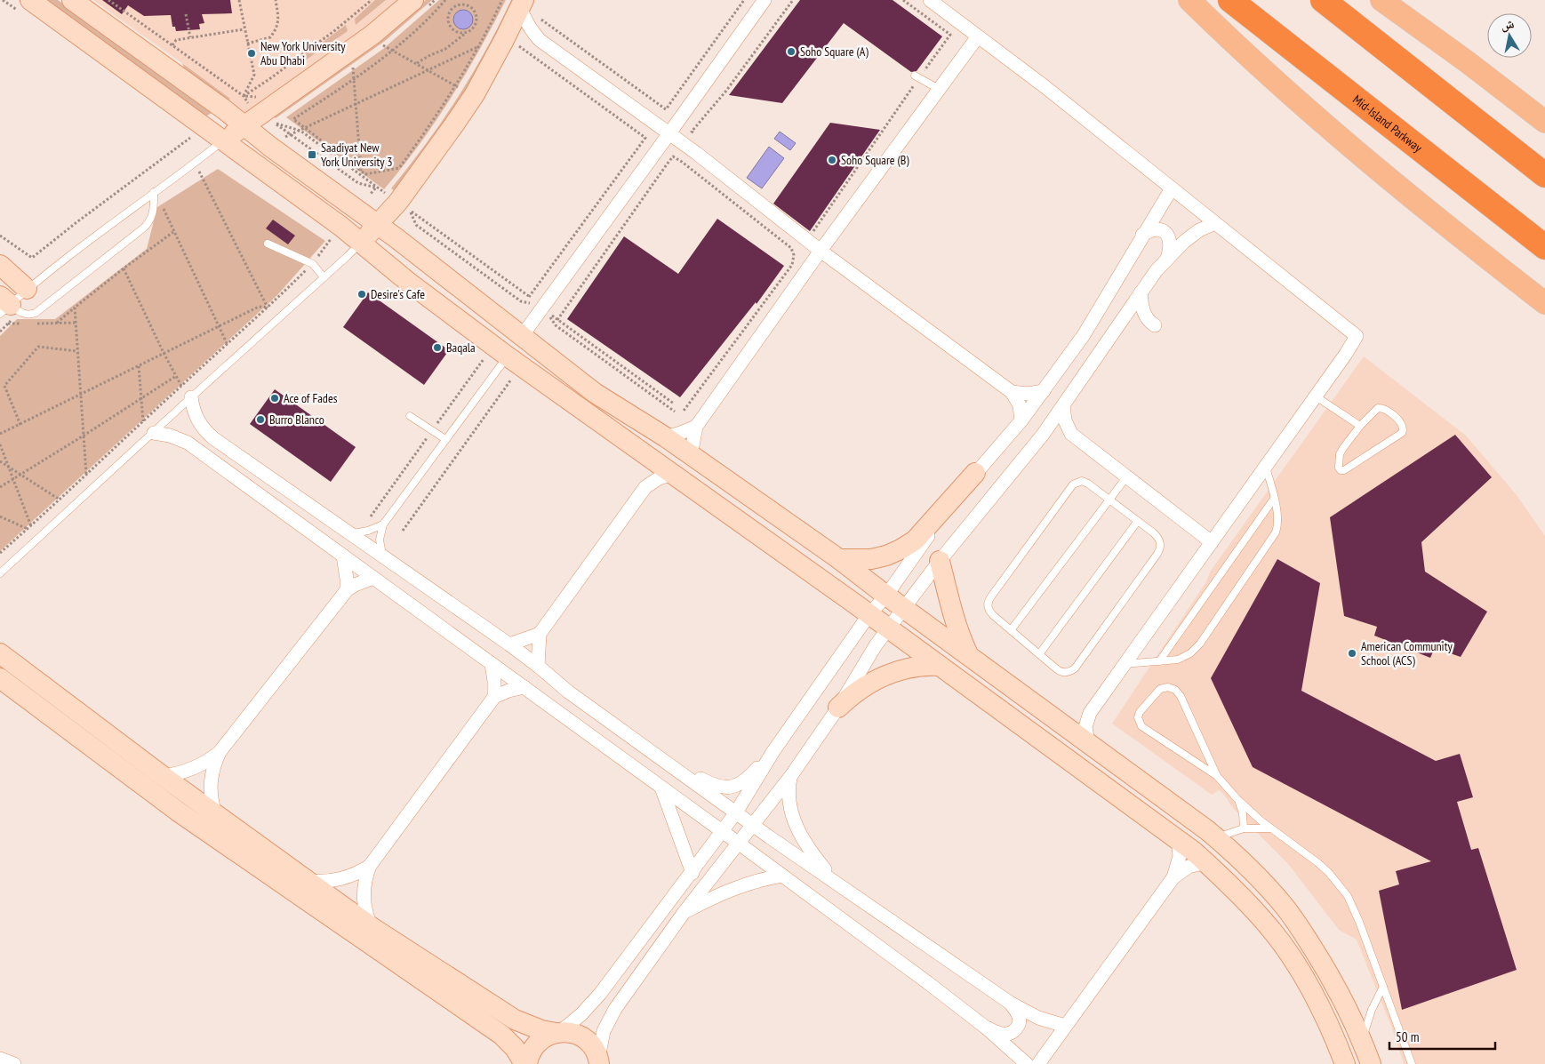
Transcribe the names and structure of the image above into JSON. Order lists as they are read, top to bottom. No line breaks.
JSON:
{"streets":{"highway":["Mid-Island Parkway"]},"places":{"other":["Soho Square (A)","New York University Abu Dhabi","Soho Square (B)","Desire's Cafe","Baqala","Ace of Fades","Burro Blanco","American Community School (ACS)"],"transit":["Saadiyat New York University 3"]},"scale_bar":"50 m","north":"top"}
